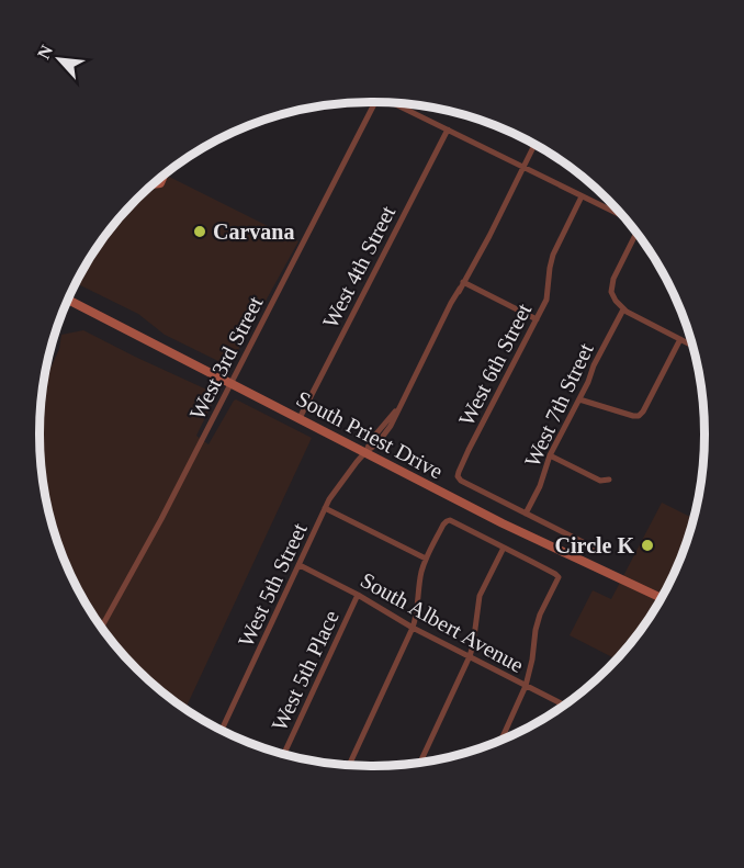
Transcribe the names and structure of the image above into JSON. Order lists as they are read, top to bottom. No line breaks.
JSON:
{"streets":{"main road":["South Priest Drive"],"street":["West 4th Street","West 3rd Street","West 6th Street","West 7th Street","West 5th Street","South Albert Avenue","West 5th Place"]},"crossings":[["West 4th Street","South Priest Drive"],["West 3rd Street","South Priest Drive"],["West 6th Street","South Priest Drive"],["West 7th Street","South Priest Drive"],["South Priest Drive","West 5th Street"],["West 5th Street","South Albert Avenue"],["South Albert Avenue","West 5th Place"]],"places":["Carvana","Circle K"],"north":"top left"}
